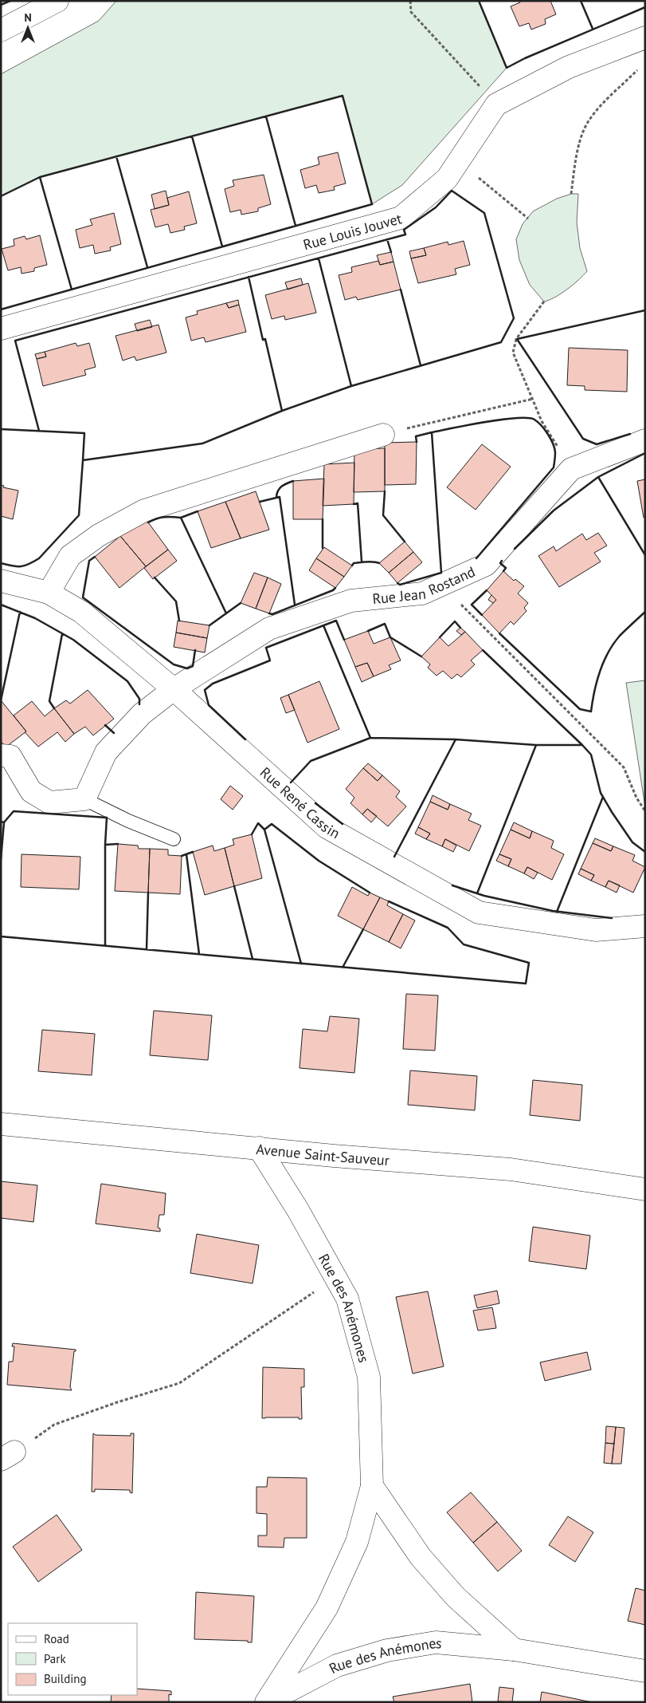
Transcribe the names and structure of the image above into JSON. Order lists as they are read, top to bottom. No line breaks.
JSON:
{"streets":{"street":["Rue Louis Jouvet","Rue Jean Rostand","Rue René Cassin","Avenue Saint-Sauveur","Rue des Anémones"]},"crossings":[["Rue Jean Rostand","Rue René Cassin"],["Avenue Saint-Sauveur","Rue des Anémones"]],"legend":["Road","Park","Building"],"north":"top"}
